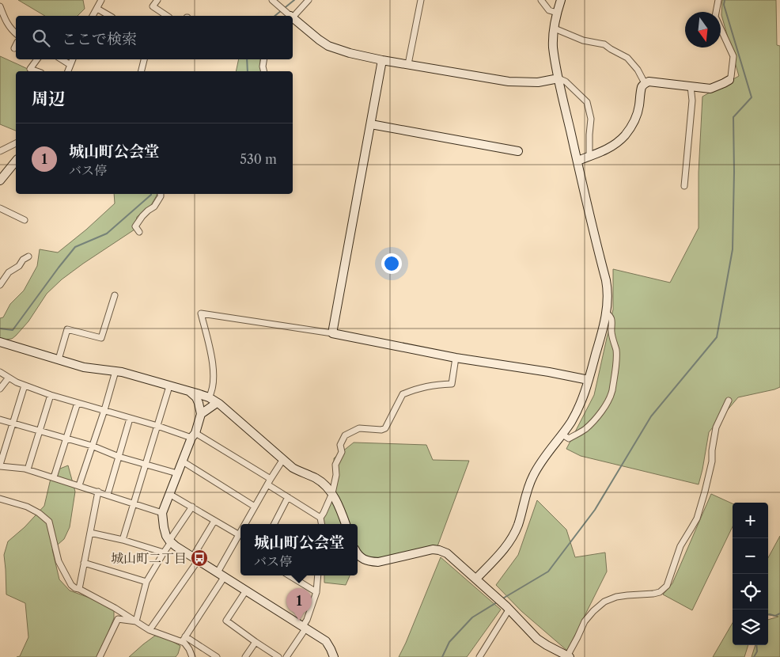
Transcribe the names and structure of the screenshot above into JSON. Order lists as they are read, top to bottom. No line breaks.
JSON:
{"places":{"bus stop":["城山町二丁目"]},"north":"bottom","page":{"search":"ここで検索","heading":"周辺","list":[{"mark":"1","name":"城山町公会堂","note":"バス停","value":"530 m"}],"map_buttons":["+","−"],"popup":["城山町公会堂","バス停"],"pins":"1"}}
